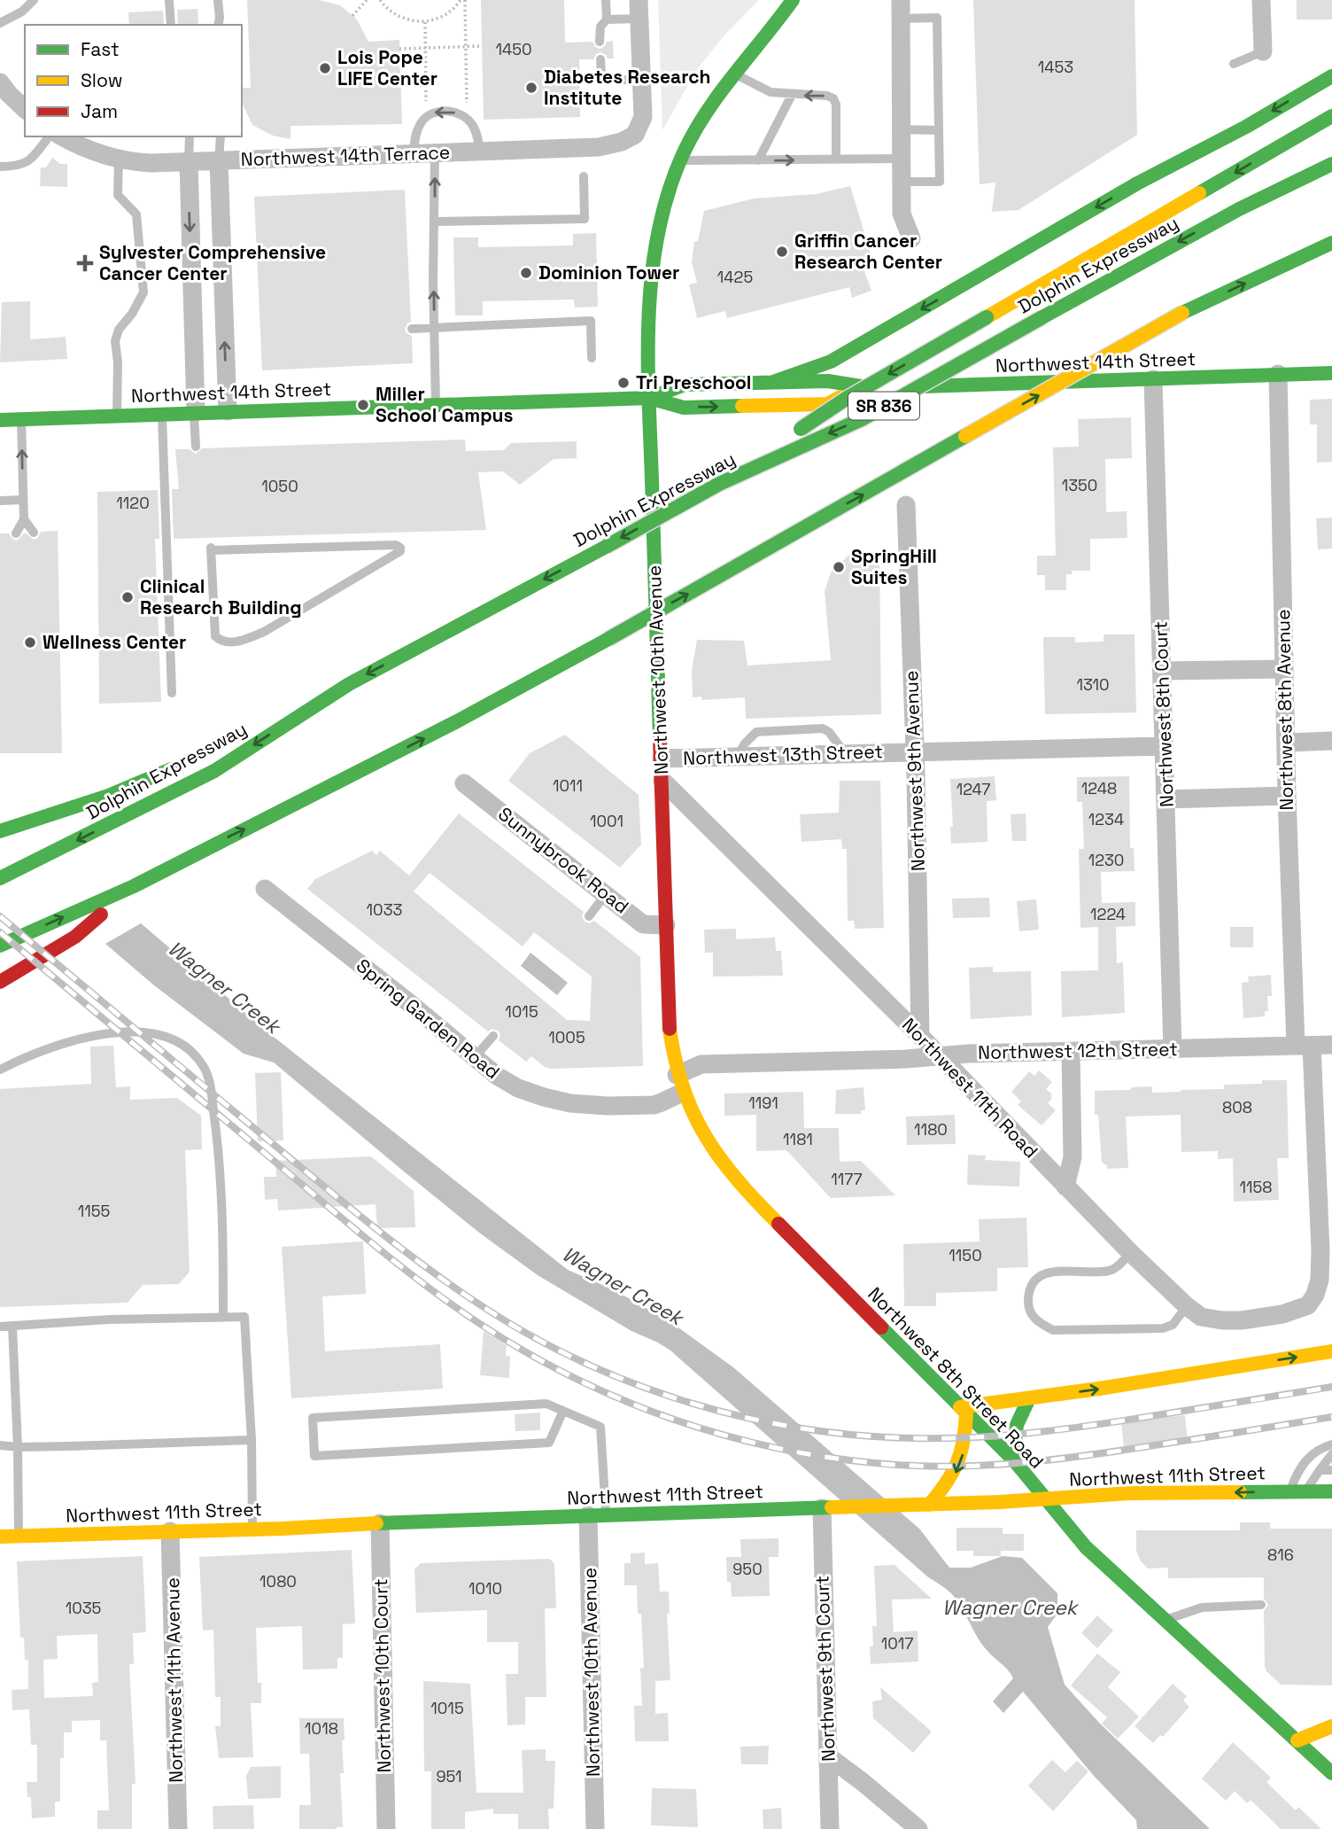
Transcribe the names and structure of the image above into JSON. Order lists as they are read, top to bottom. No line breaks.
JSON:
{"streets":{"main road":["Dolphin Expressway","Northwest 14th Street","SR 836","Northwest 10th Avenue","Northwest 8th Street Road","Northwest 11th Street"],"street":["Northwest 14th Terrace","Northwest 8th Avenue","Northwest 8th Court","Northwest 13th Street","Northwest 9th Avenue","Sunnybrook Road","Spring Garden Road","Northwest 12th Street","Northwest 11th Road","Northwest 9th Court","Northwest 10th Court","Northwest 11th Avenue"]},"crossings":[["Northwest 14th Street","Northwest 10th Avenue"],["Northwest 14th Street","Northwest 8th Avenue"],["Northwest 14th Street","Northwest 8th Court"],["Northwest 10th Avenue","Northwest 13th Street"],["Northwest 10th Avenue","Sunnybrook Road"],["Northwest 10th Avenue","Spring Garden Road"],["Northwest 10th Avenue","Northwest 12th Street"],["Northwest 10th Avenue","Northwest 11th Road"],["Northwest 10th Avenue","Northwest 8th Street Road"],["Northwest 10th Avenue","Northwest 11th Street"],["Northwest 8th Avenue","Northwest 12th Street"],["Northwest 8th Avenue","Northwest 11th Road"],["Northwest 8th Court","Northwest 13th Street"],["Northwest 8th Court","Northwest 12th Street"],["Northwest 13th Street","Northwest 9th Avenue"],["Northwest 9th Avenue","Northwest 11th Road"],["Spring Garden Road","Northwest 12th Street"],["Spring Garden Road","Northwest 8th Street Road"],["Northwest 12th Street","Northwest 11th Road"],["Northwest 12th Street","Northwest 8th Street Road"],["Northwest 8th Street Road","Northwest 11th Street"],["Northwest 11th Street","Northwest 9th Court"],["Northwest 11th Street","Northwest 10th Court"],["Northwest 11th Street","Northwest 11th Avenue"]],"water":["Wagner Creek"],"places":{"other":["Lois Pope LIFE Center","Diabetes Research Institute","Griffin Cancer Research Center","Dominion Tower","Tri Preschool","Miller School Campus","SpringHill Suites","Clinical Research Building","Wellness Center"],"health":["Sylvester Comprehensive Cancer Center"]},"house_numbers":["1450","1453","1425","1350","1050","1120","1310","1011","1248","1247","1234","1001","1230","1033","1224","1015","1005","1191","808","1180","1181","1177","1158","1155","1150","816","950","1080","1010","1035","1017","1015","1018","951"],"legend":["Fast","Slow","Jam"]}
